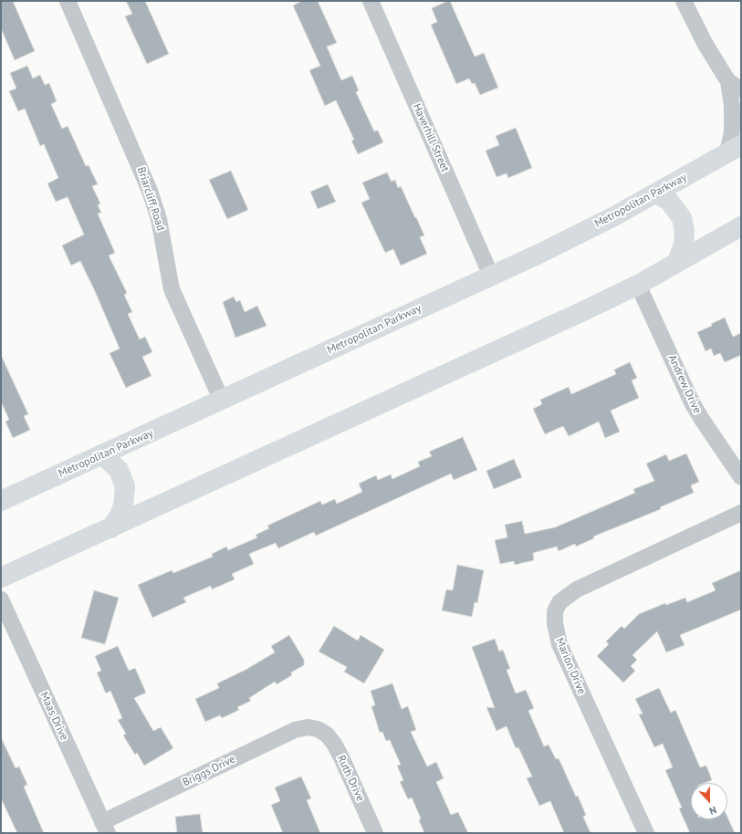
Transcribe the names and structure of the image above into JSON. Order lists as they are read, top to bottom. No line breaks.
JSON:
{"streets":{"main road":["Metropolitan Parkway"],"street":["Haverhill Street","Briarcliff Road","Andrew Drive","Marion Drive","Maas Drive","Briggs Drive","Ruth Drive"]},"crossings":[["Haverhill Street","Metropolitan Parkway"],["Briarcliff Road","Metropolitan Parkway"],["Maas Drive","Briggs Drive"],["Briggs Drive","Ruth Drive"]],"north":"bottom"}
